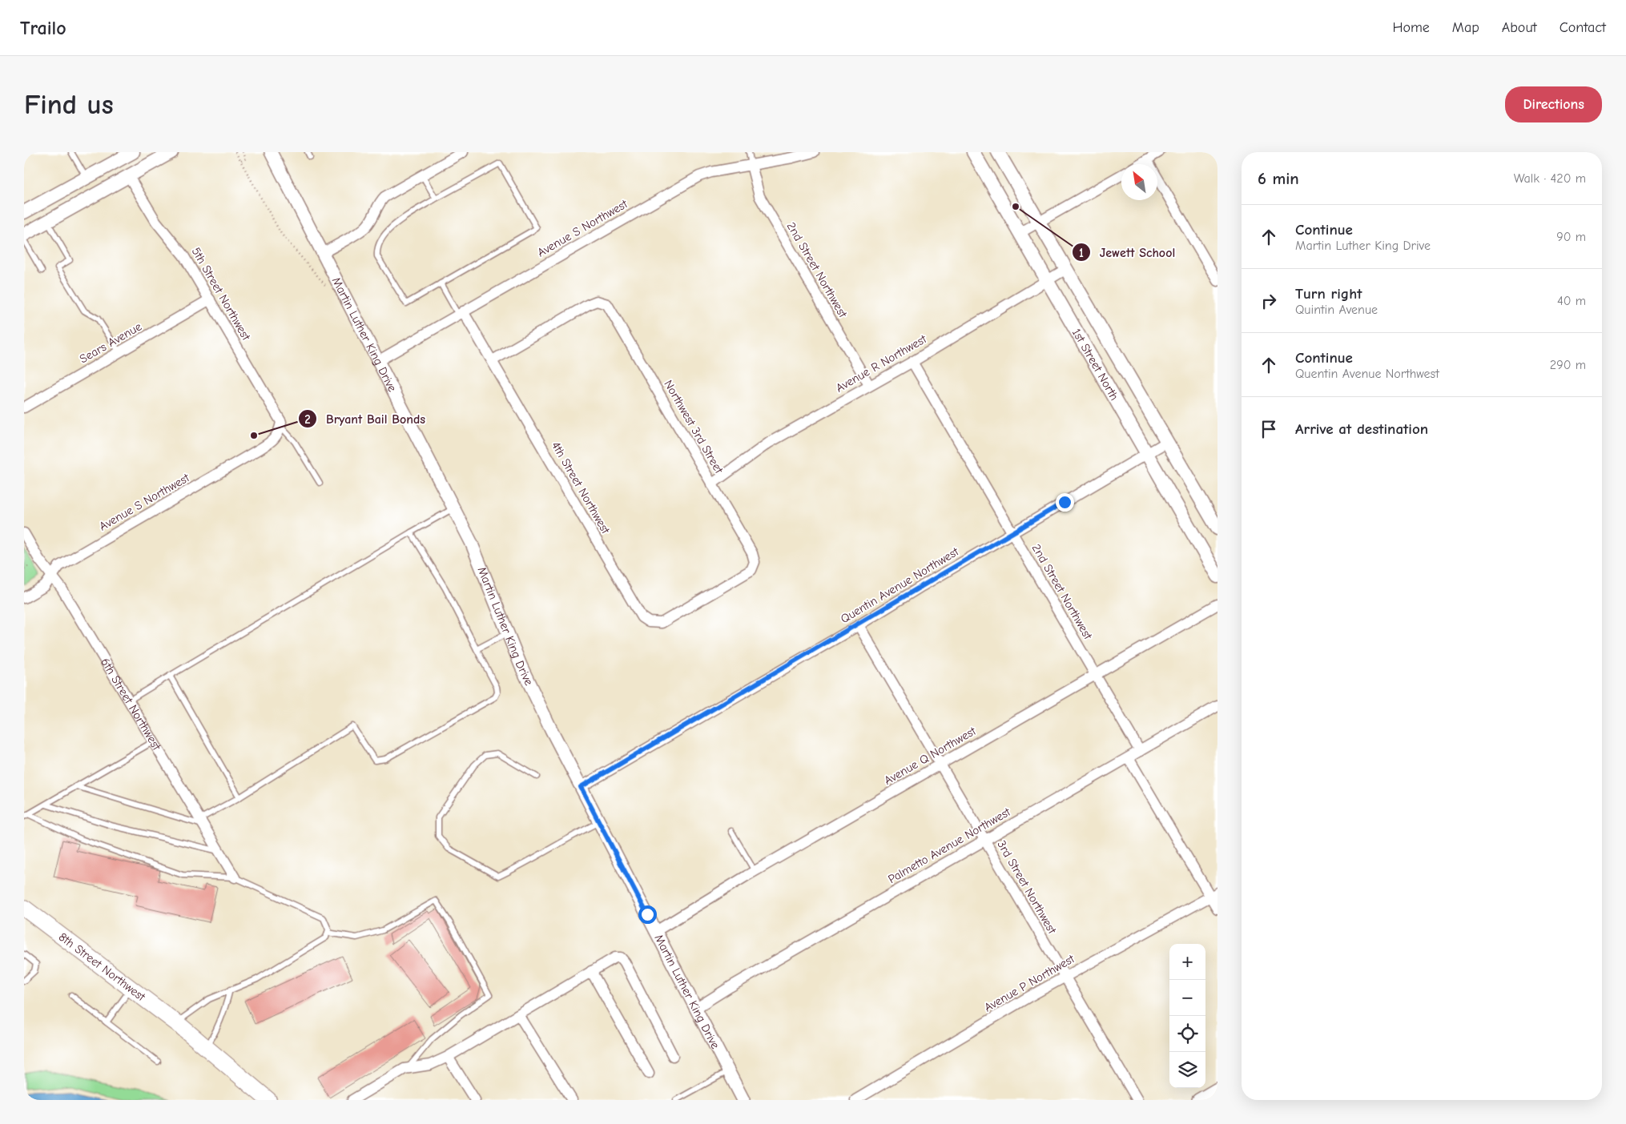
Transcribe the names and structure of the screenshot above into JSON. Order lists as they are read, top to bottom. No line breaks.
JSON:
{"streets":{"highway":["8th Street Northwest"],"main road":["1st Street North"],"street":["Avenue S Northwest","2nd Street Northwest","5th Street Northwest","Martin Luther King Drive","Sears Avenue","Avenue R Northwest","Northwest 3rd Street","4th Street Northwest","Quentin Avenue Northwest","6th Street Northwest","Avenue Q Northwest","Palmetto Avenue Northwest","3rd Street Northwest","Avenue P Northwest"]},"crossings":[["Avenue S Northwest","2nd Street Northwest"],["Avenue S Northwest","5th Street Northwest"],["Avenue S Northwest","Martin Luther King Drive"],["Avenue S Northwest","4th Street Northwest"],["Avenue S Northwest","6th Street Northwest"],["2nd Street Northwest","Avenue R Northwest"],["2nd Street Northwest","Quentin Avenue Northwest"],["2nd Street Northwest","Avenue Q Northwest"],["2nd Street Northwest","Palmetto Avenue Northwest"],["5th Street Northwest","Sears Avenue"],["Martin Luther King Drive","Quentin Avenue Northwest"],["Martin Luther King Drive","Avenue Q Northwest"],["Martin Luther King Drive","Palmetto Avenue Northwest"],["Avenue R Northwest","1st Street North"],["Avenue R Northwest","Northwest 3rd Street"],["1st Street North","Quentin Avenue Northwest"],["Northwest 3rd Street","4th Street Northwest"],["Quentin Avenue Northwest","3rd Street Northwest"],["Avenue Q Northwest","3rd Street Northwest"],["Palmetto Avenue Northwest","3rd Street Northwest"],["3rd Street Northwest","Avenue P Northwest"]],"places":["Jewett School","Bryant Bail Bonds"],"north":"top left","page":{"header":"Trailo","nav":["Home","Map","About","Contact"],"buttons":"Directions","title":"Find us","heading":["6 min","Walk · 420 m"],"list":[["Continue","Martin Luther King Drive","90 m"],["Turn right","Quintin Avenue","40 m"],["Continue","Quentin Avenue Northwest","290 m"],"Arrive at destination"],"map_buttons":["+","−"]}}
